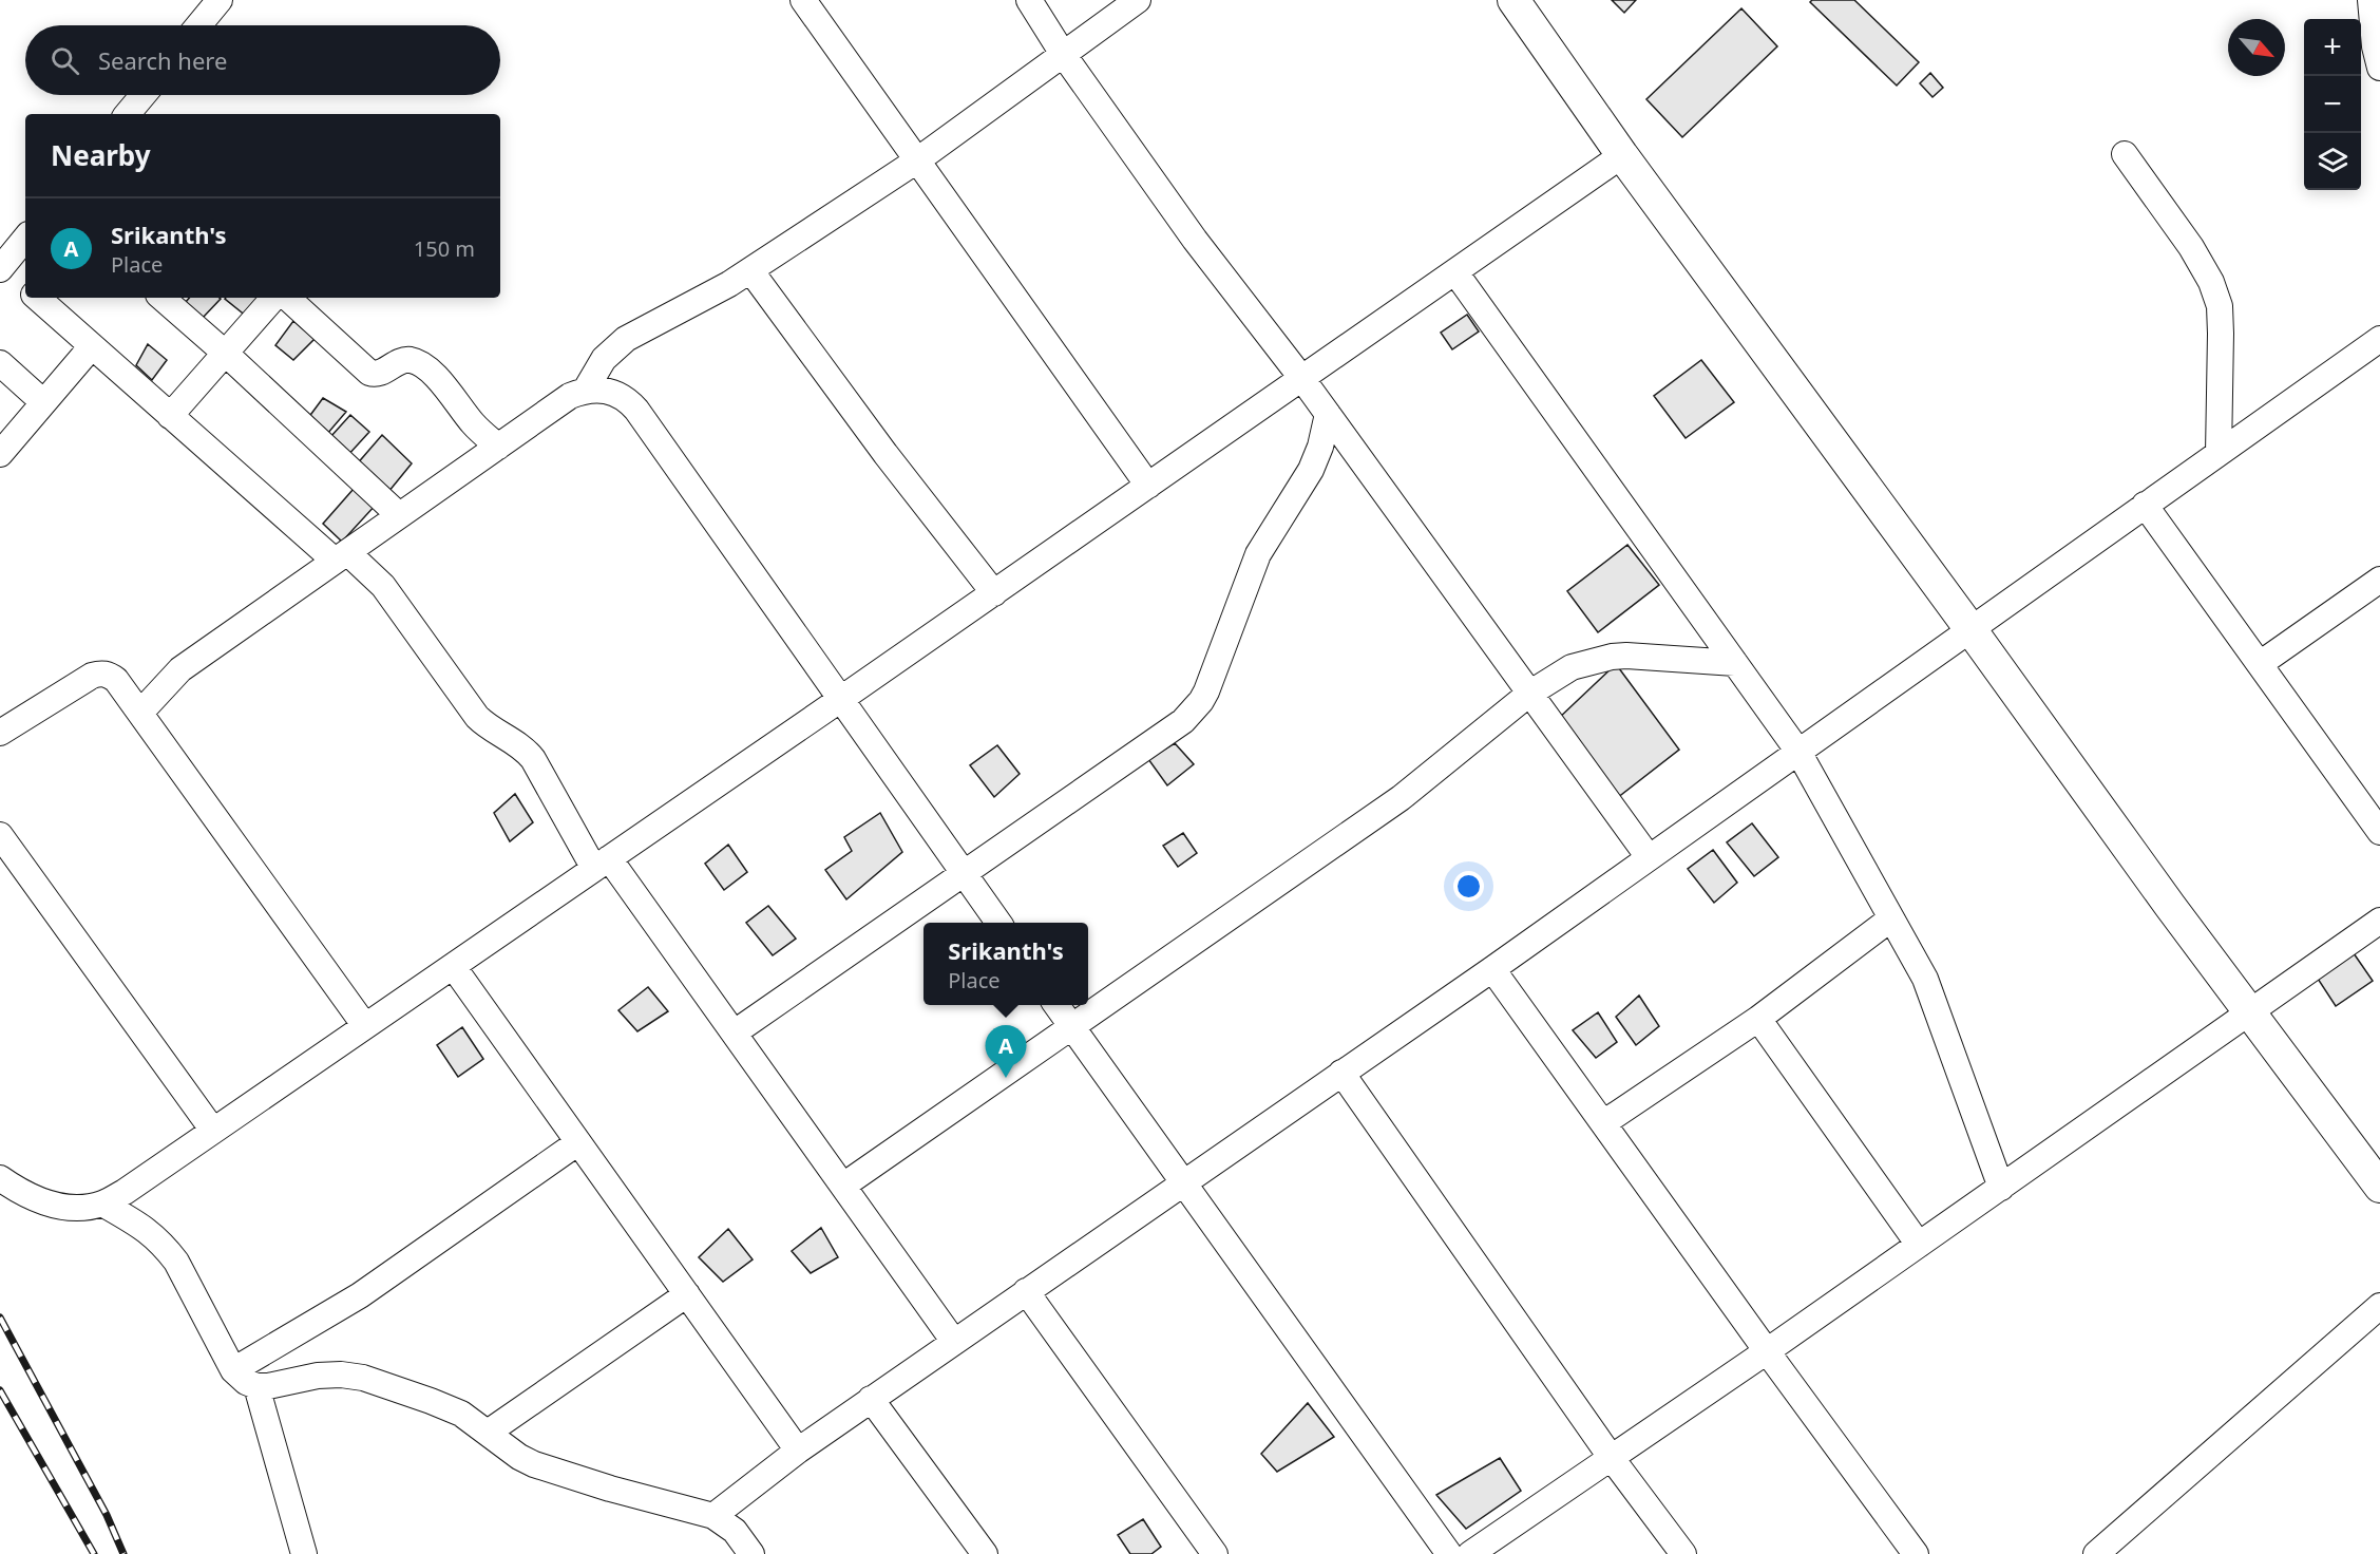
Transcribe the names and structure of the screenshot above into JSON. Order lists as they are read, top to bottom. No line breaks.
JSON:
{"north":"bottom right","page":{"map_buttons":["+","−"],"search":"Search here","heading":"Nearby","list":[{"mark":"A","name":"Srikanth's","note":"Place","value":"150 m"}],"popup":["Srikanth's","Place"],"pins":"A"}}
